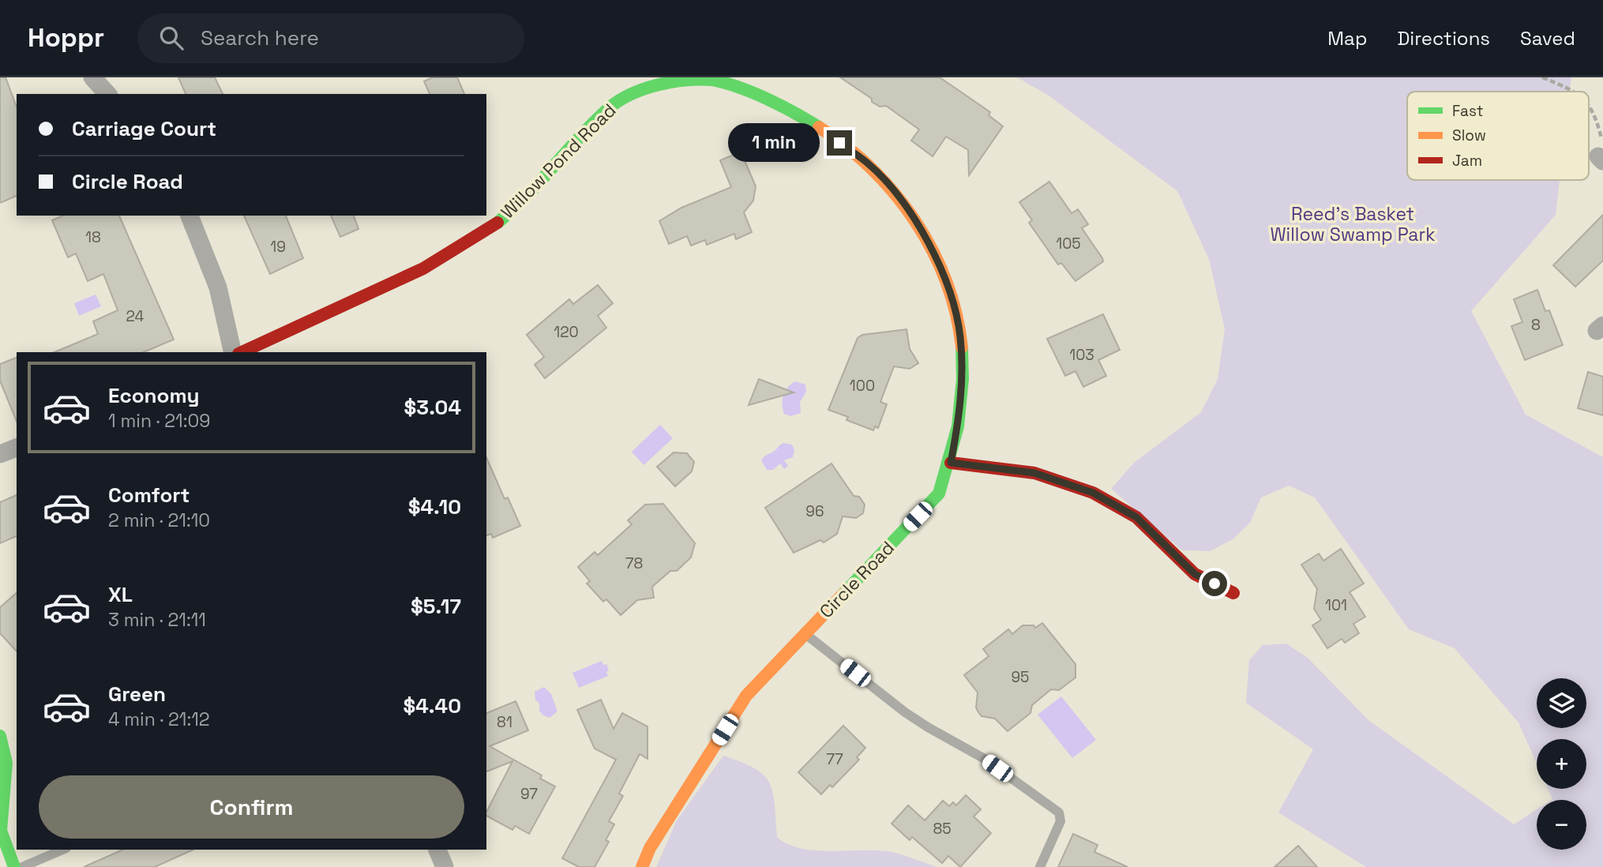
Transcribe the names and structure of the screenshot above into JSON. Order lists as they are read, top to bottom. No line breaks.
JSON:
{"streets":{"street":["Willow Pond Road","Circle Road"]},"crossings":[["Willow Pond Road","Circle Road"]],"parks":["Reed's Basket Willow Swamp Park"],"house_numbers":["18","105","19","24","8","120","103","100","96","78","101","95","81","77","97","85"],"legend":["Fast","Slow","Jam"],"page":{"header":"Hoppr","search":"Search here","nav":["Map","Directions","Saved"],"banner":["Carriage Court","Circle Road"],"bubble":"1 min","list":[{"name":"Economy","note":"1 min · 21:09","value":"$3.04"},{"name":"Comfort","note":"2 min · 21:10","value":"$4.10"},{"name":"XL","note":"3 min · 21:11","value":"$5.17"},{"name":"Green","note":"4 min · 21:12","value":"$4.40"}],"map_buttons":["+","−"],"buttons":"Confirm"}}
